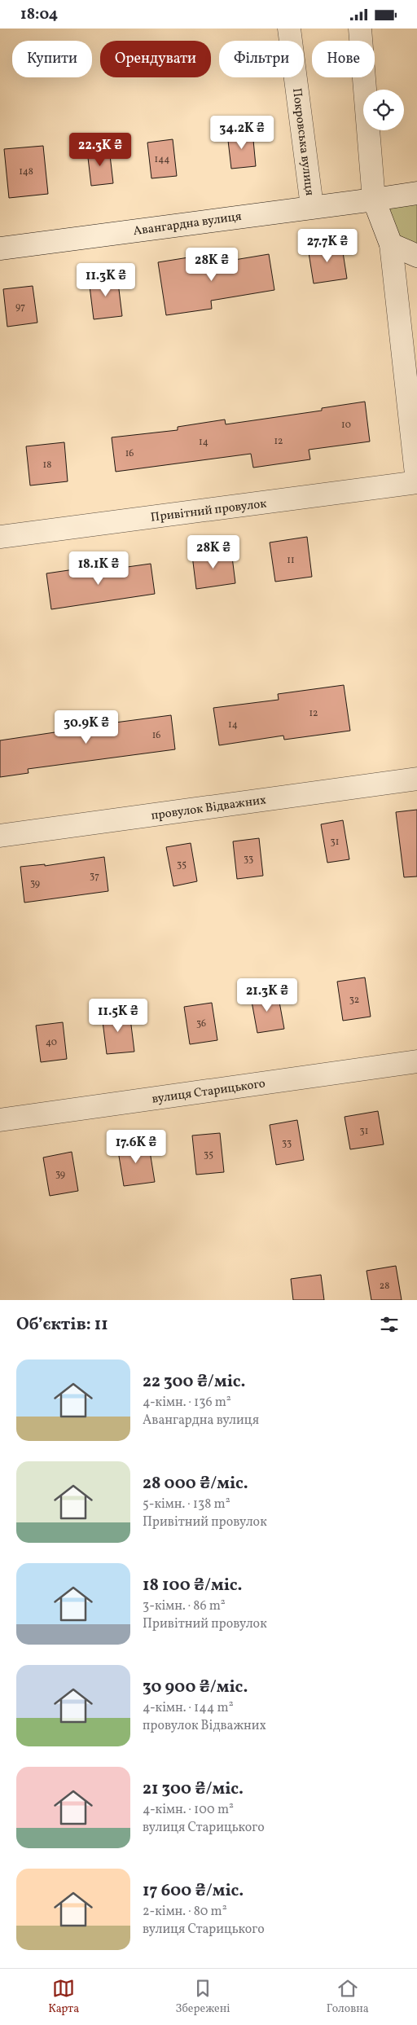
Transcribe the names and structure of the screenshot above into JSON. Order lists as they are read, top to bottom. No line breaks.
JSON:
{"streets":{"street":["Покровська вулиця","Авангардна вулиця","Привітний провулок","провулок Відважних","вулиця Старицького"]},"crossings":[["Покровська вулиця","Авангардна вулиця"]],"house_numbers":["144","148","97","10","12","14","16","18","11","12","14","16","31","33","35","37","39","32","36","40","31","33","35","39","28"],"page":{"status":"18:04","chip":["Купити","Орендувати","Фільтри","Нове"],"price":["34.2K ₴","22.3K ₴","27.7K ₴","28K ₴","11.3K ₴","28K ₴","18.1K ₴","30.9K ₴","21.3K ₴","11.5K ₴","17.6K ₴"],"heading":"Об’єктів: 11","list":[{"name":"22 300 ₴/міс.","note":"4-кімн. · 136 m² · Авангардна вулиця"},{"name":"28 000 ₴/міс.","note":"5-кімн. · 138 m² · Привітний провулок"},{"name":"18 100 ₴/міс.","note":"3-кімн. · 86 m² · Привітний провулок"},{"name":"30 900 ₴/міс.","note":"4-кімн. · 144 m² · провулок Відважних"},{"name":"21 300 ₴/міс.","note":"4-кімн. · 100 m² · вулиця Старицького"},{"name":"17 600 ₴/міс.","note":"2-кімн. · 80 m² · вулиця Старицького"}],"tabs":["Карта","Збережені","Головна"]}}
